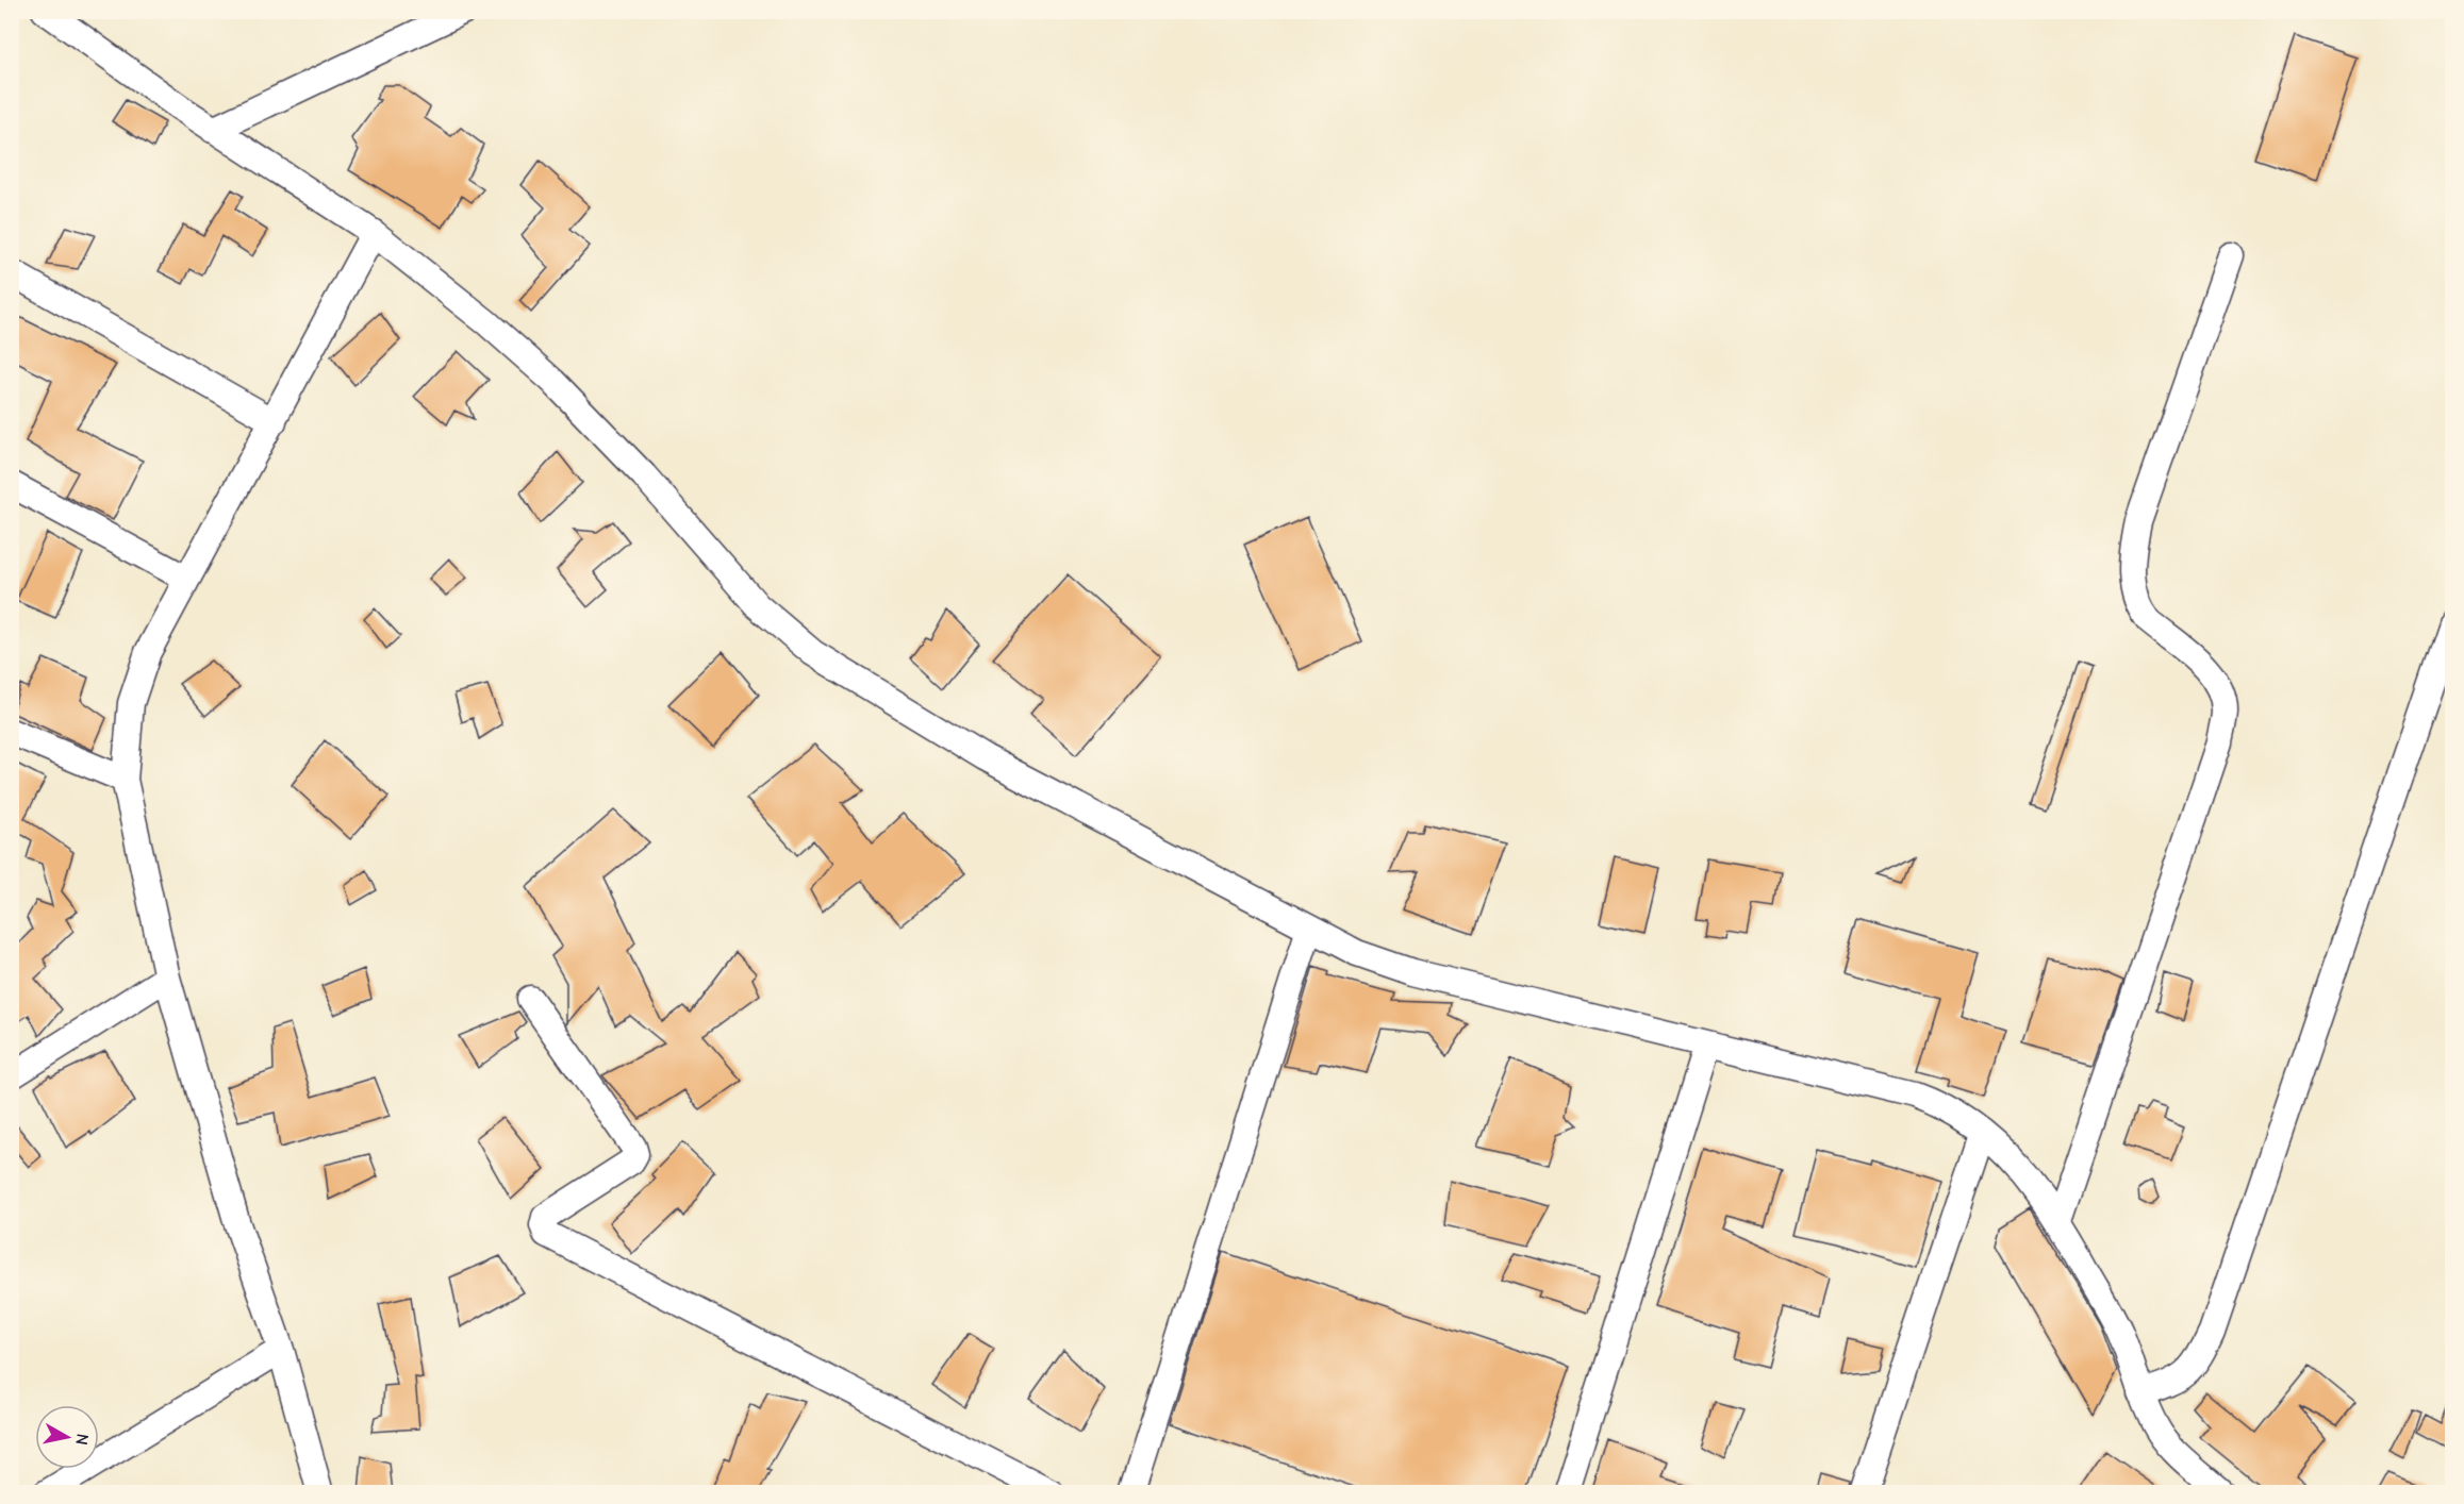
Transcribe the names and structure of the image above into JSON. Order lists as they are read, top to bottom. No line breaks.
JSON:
{"north":"right"}
